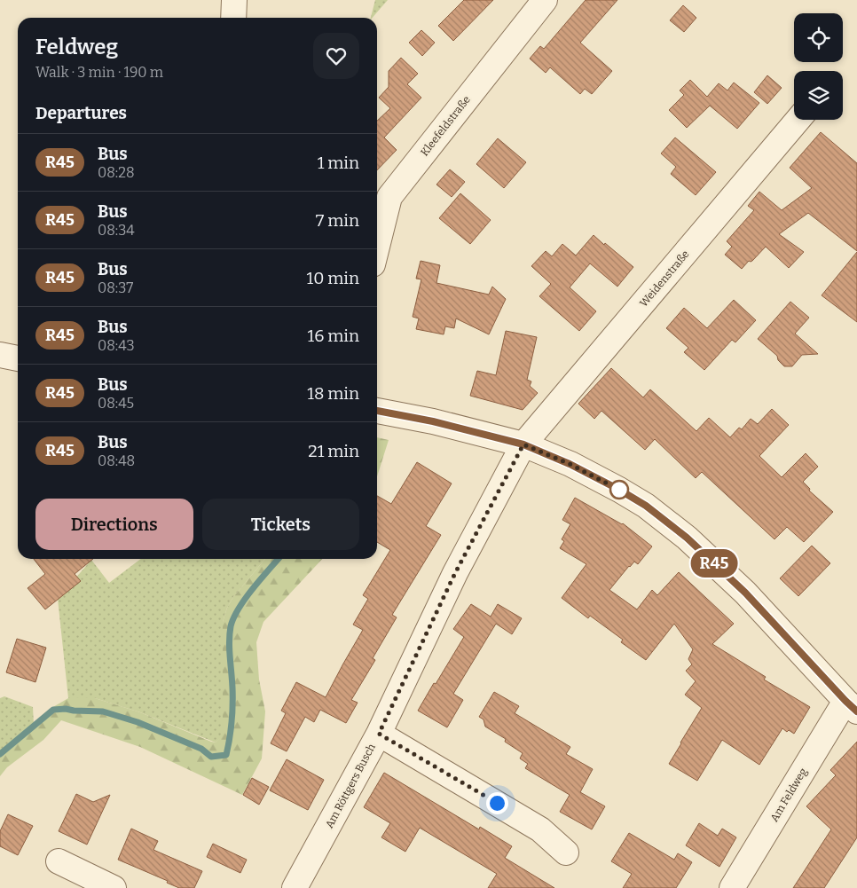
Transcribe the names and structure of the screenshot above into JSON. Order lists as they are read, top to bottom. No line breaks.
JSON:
{"streets":{"street":["Kleefeldstraße","Weidenstraße","Am Röttgers Busch","Am Feldweg"]},"crossings":[["Weidenstraße","Am Röttgers Busch"]],"lines":["bus line R45"],"page":{"on_map":"R45","heading":[["Feldweg","Walk · 3 min · 190 m"],"Departures"],"list":[{"mark":"R45","name":"Bus","note":"08:28","value":"1 min"},{"mark":"R45","name":"Bus","note":"08:34","value":"7 min"},{"mark":"R45","name":"Bus","note":"08:37","value":"10 min"},{"mark":"R45","name":"Bus","note":"08:43","value":"16 min"},{"mark":"R45","name":"Bus","note":"08:45","value":"18 min"},{"mark":"R45","name":"Bus","note":"08:48","value":"21 min"}],"buttons":["Directions","Tickets"]}}
